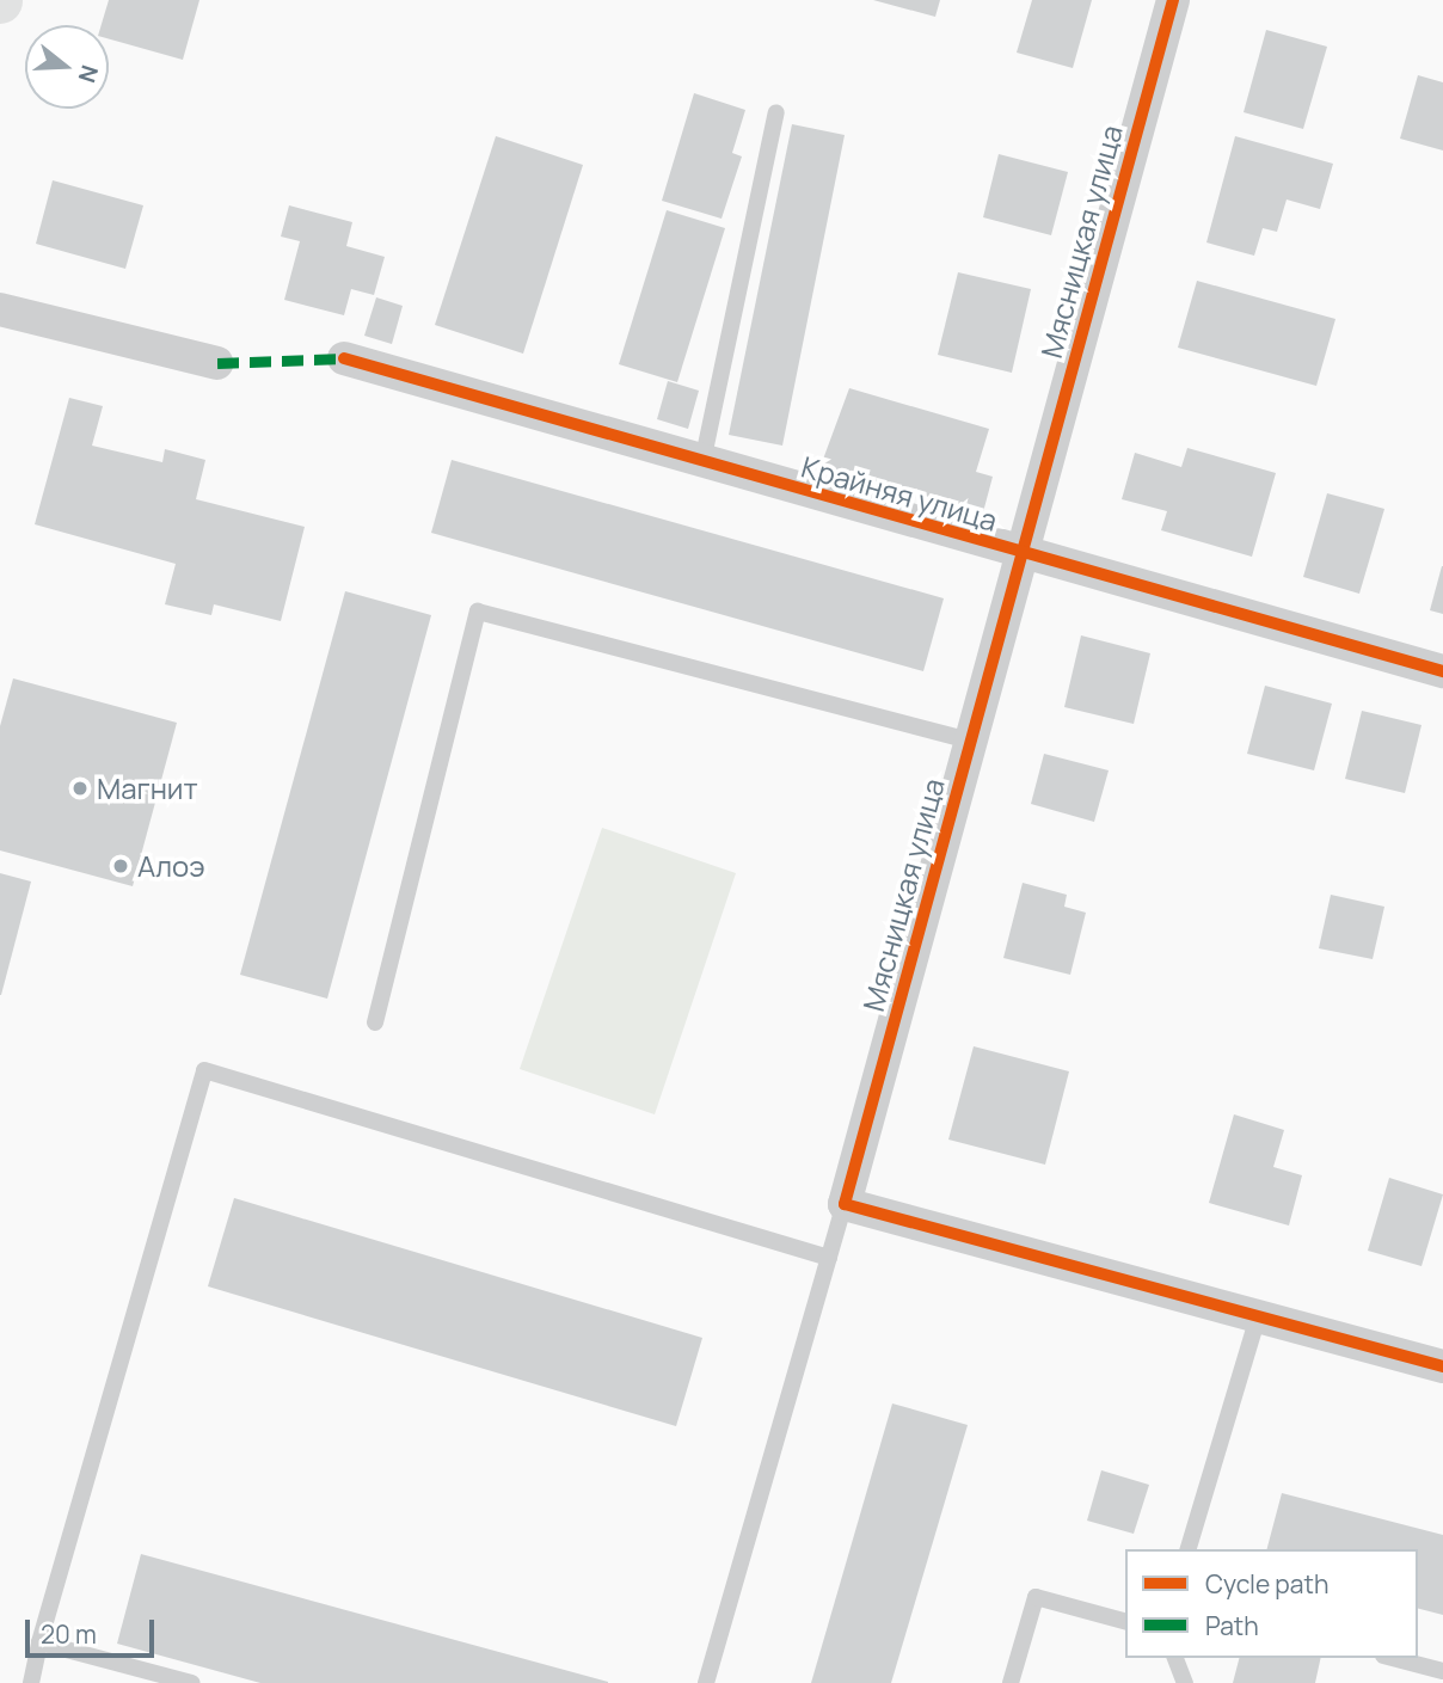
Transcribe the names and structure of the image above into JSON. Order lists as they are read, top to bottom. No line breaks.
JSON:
{"streets":{"street":["Мясницкая улица","Крайняя улица"]},"crossings":[["Мясницкая улица","Крайняя улица"]],"places":["Магнит","Алоэ"],"legend":["Cycle path","Path"],"scale_bar":"20 m","north":"right"}
